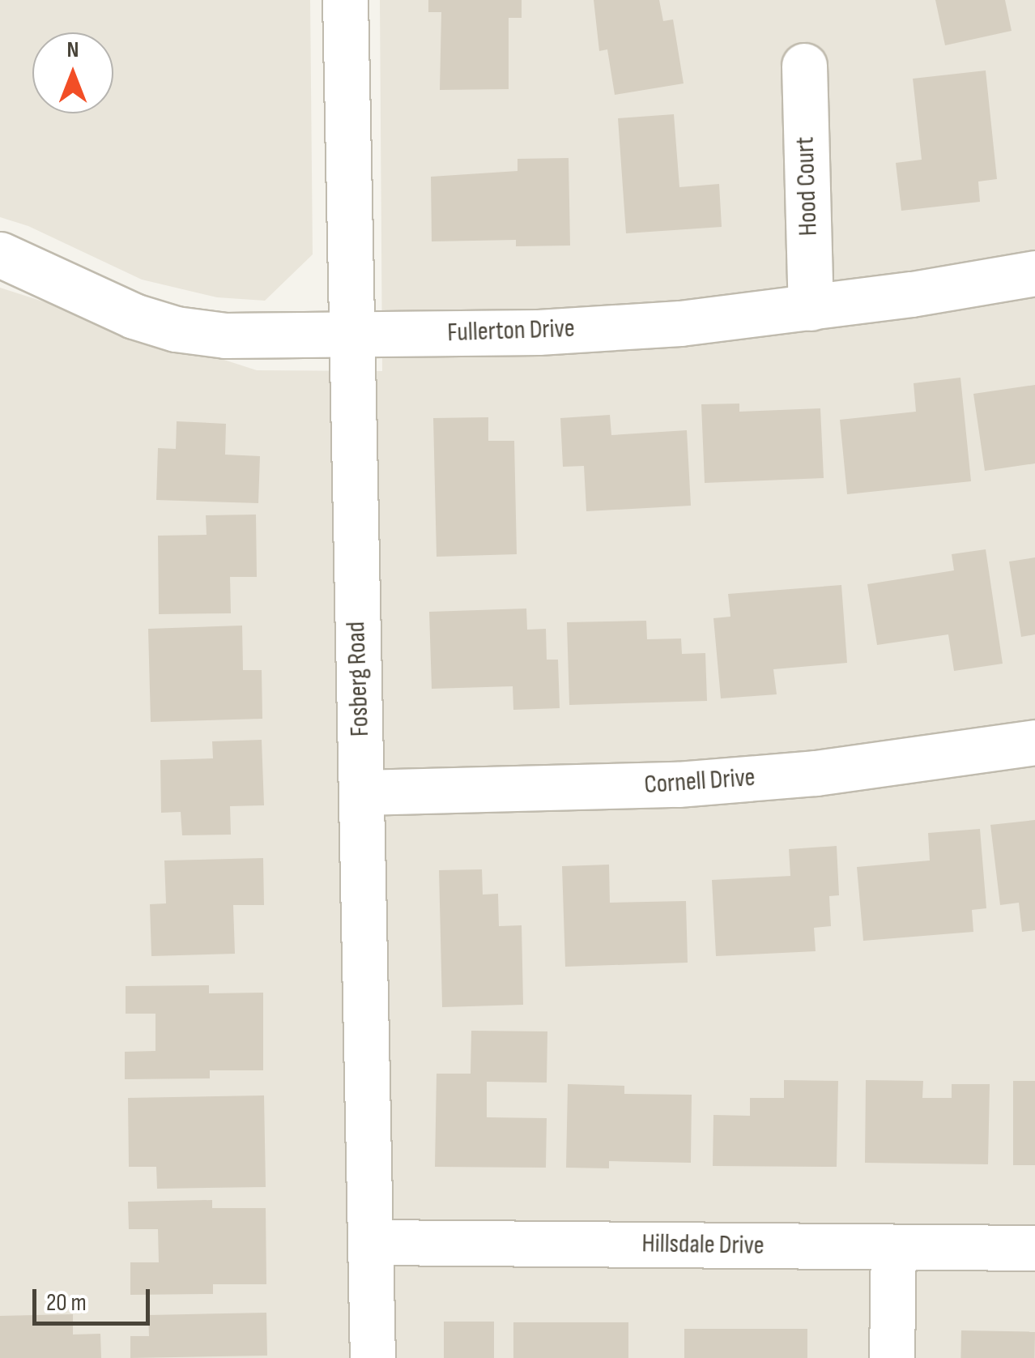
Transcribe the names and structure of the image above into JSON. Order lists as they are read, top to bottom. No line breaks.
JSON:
{"streets":{"street":["Hood Court","Fullerton Drive","Fosberg Road","Cornell Drive","Hillsdale Drive"]},"crossings":[["Hood Court","Fullerton Drive"],["Fullerton Drive","Fosberg Road"],["Fosberg Road","Cornell Drive"],["Fosberg Road","Hillsdale Drive"]],"scale_bar":"20 m","north":"top"}
